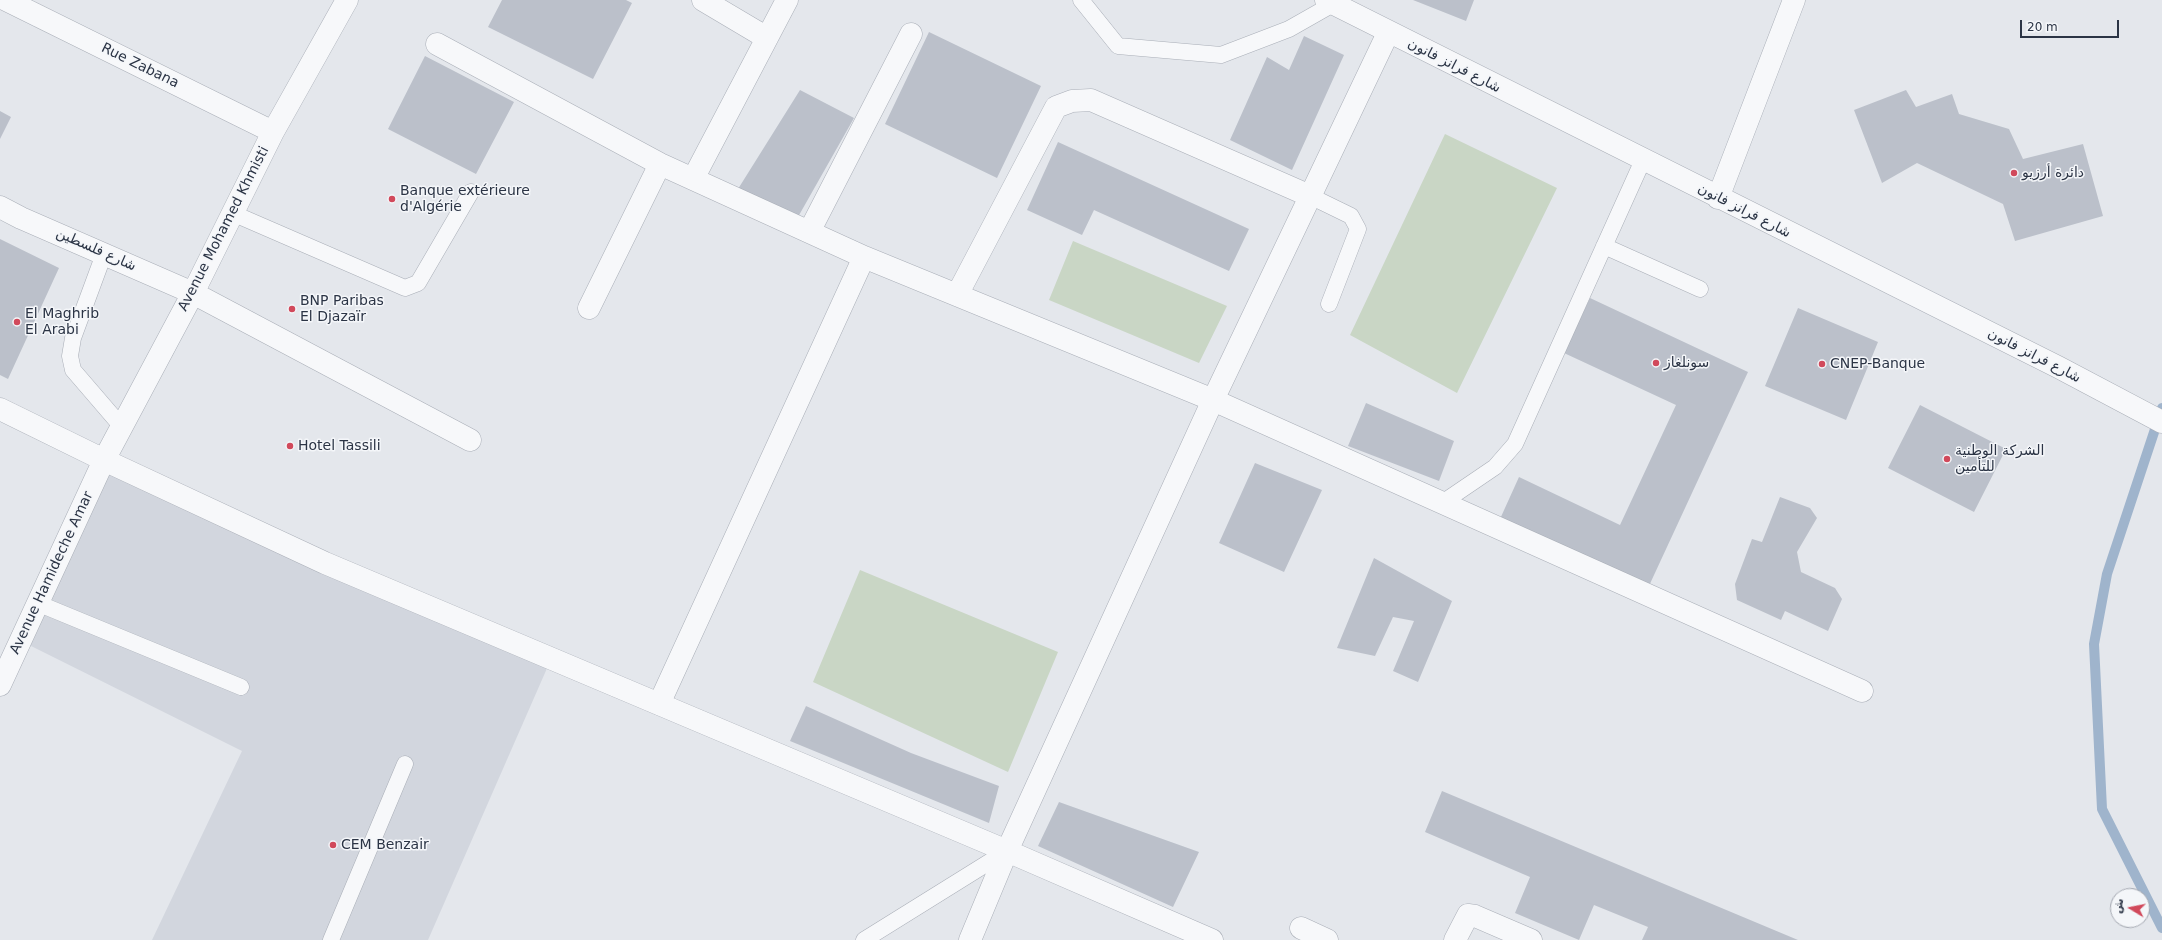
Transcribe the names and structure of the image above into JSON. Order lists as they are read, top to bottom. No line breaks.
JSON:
{"streets":{"street":["Rue Zabana","شارع فرانز فانون","Avenue Mohamed Khmisti","شارع فلسطين","Avenue Hamideche Amar"]},"crossings":[["Rue Zabana","Avenue Mohamed Khmisti"],["Avenue Mohamed Khmisti","شارع فلسطين"],["Avenue Mohamed Khmisti","Avenue Hamideche Amar"]],"places":["دائرة أرزيو","Banque extérieure d'Algérie","BNP Paribas El Djazaïr","El Maghrib El Arabi","سونلغاز","CNEP-Banque","Hotel Tassili","الشركة الوطنية للتأمين","CEM Benzair"],"scale_bar":"20 m","north":"left"}
